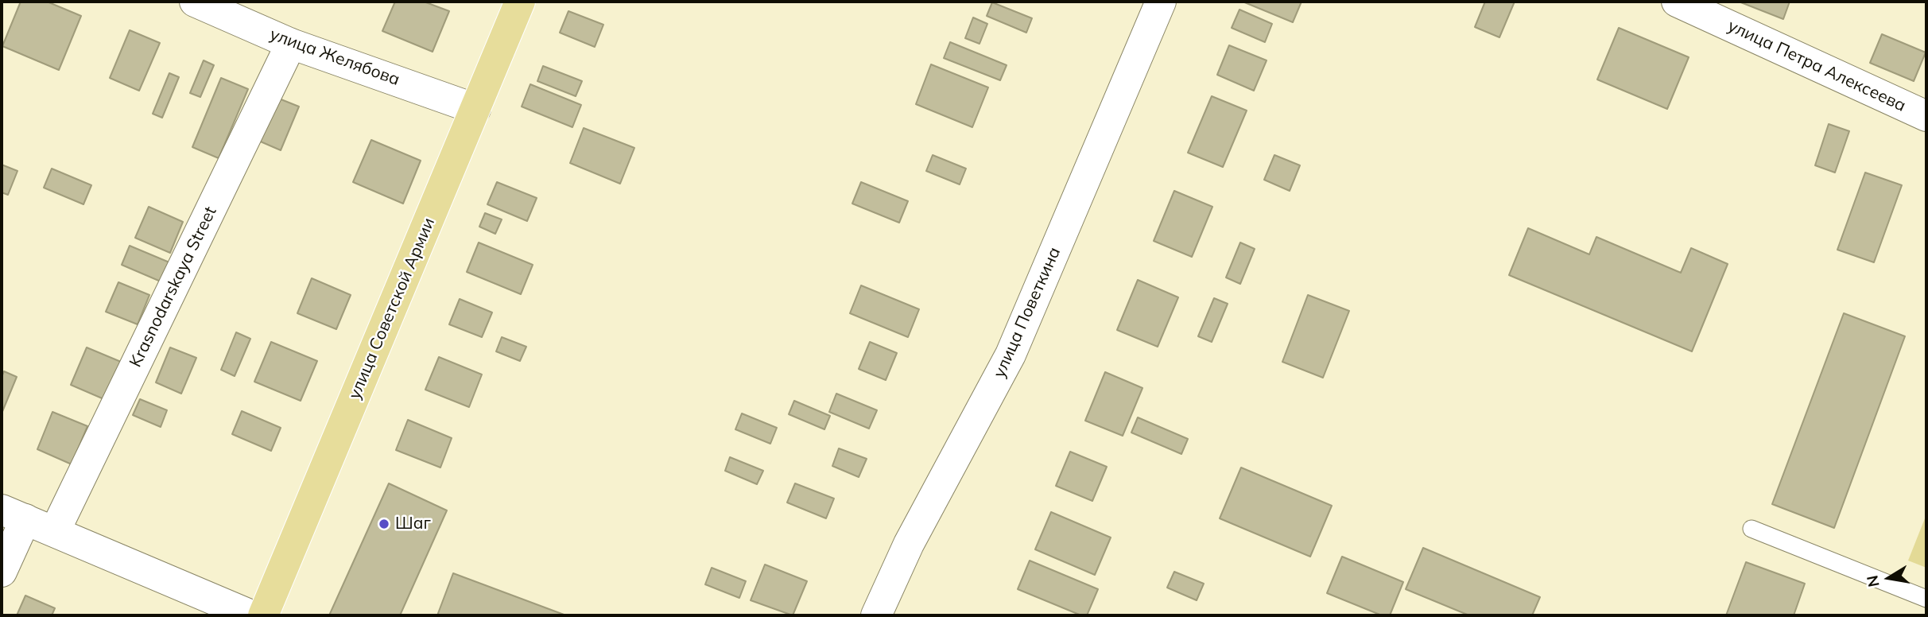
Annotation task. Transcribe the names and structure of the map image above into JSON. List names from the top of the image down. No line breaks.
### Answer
{"streets":{"main road":["улица Советской Армии"],"street":["улица Желябова","улица Петра Алексеева","Krasnodarskaya Street","улица Поветкина"]},"crossings":[["улица Желябова","Krasnodarskaya Street"],["улица Желябова","улица Советской Армии"]],"places":["Шаг"],"north":"left"}
